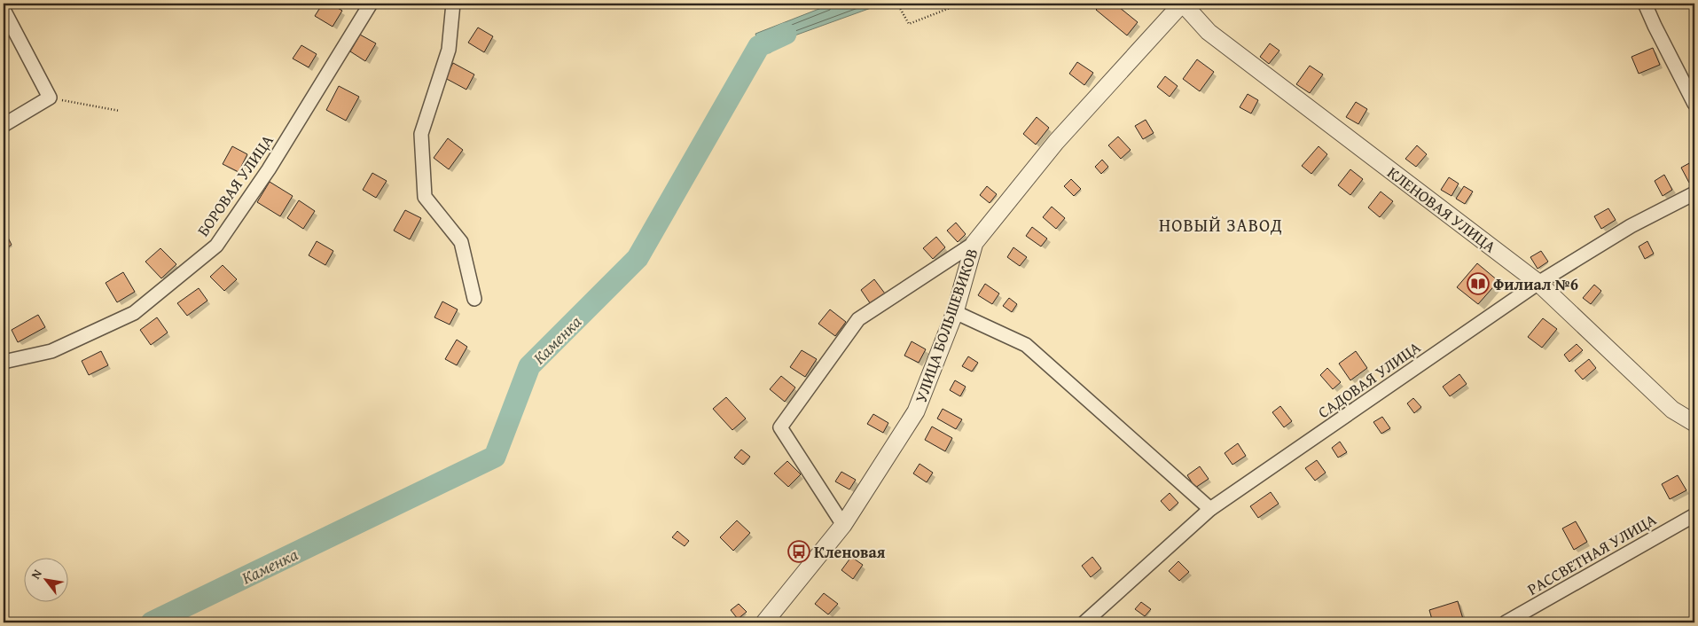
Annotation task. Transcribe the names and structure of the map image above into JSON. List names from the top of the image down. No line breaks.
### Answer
{"streets":{"street":["БОРОВАЯ УЛИЦА","КЛЕНОВАЯ УЛИЦА","УЛИЦА БОЛЬШЕВИКОВ","САДОВАЯ УЛИЦА","РАССВЕТНАЯ УЛИЦА"]},"crossings":[["КЛЕНОВАЯ УЛИЦА","УЛИЦА БОЛЬШЕВИКОВ"],["КЛЕНОВАЯ УЛИЦА","САДОВАЯ УЛИЦА"]],"districts":["НОВЫЙ ЗАВОД"],"water":["Каменка"],"places":{"library":["Филиал №6"],"bus stop":["Кленовая"]},"north":"top left"}
